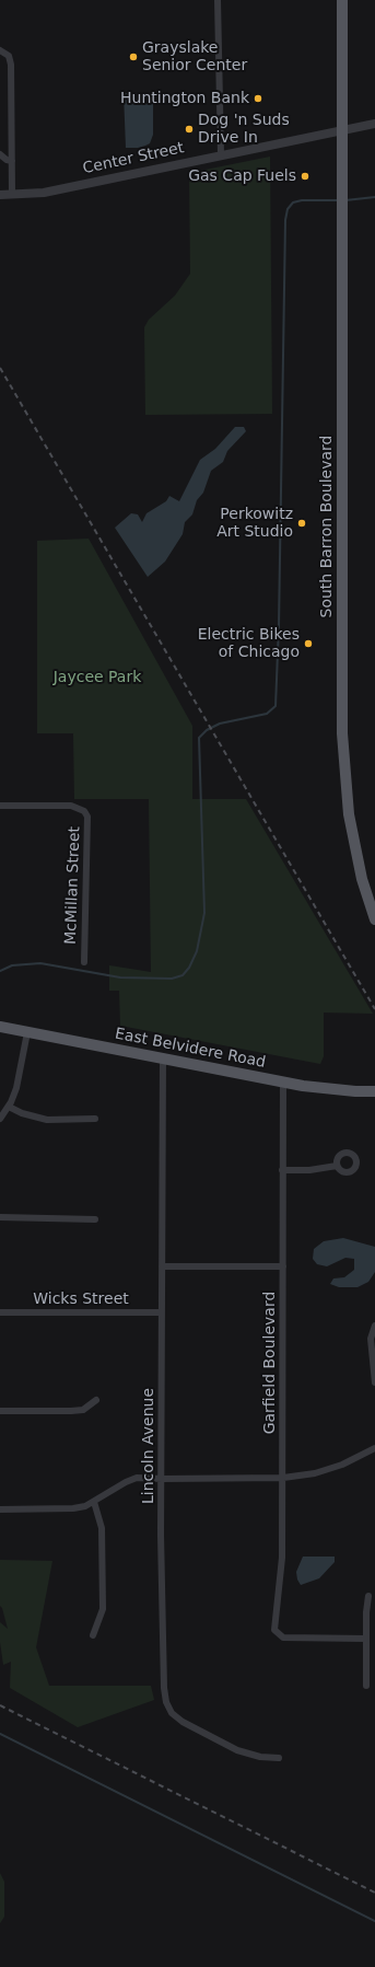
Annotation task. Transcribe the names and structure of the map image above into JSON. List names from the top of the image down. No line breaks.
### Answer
{"streets":{"main road":["South Barron Boulevard","East Belvidere Road"],"street":["Center Street","McMillan Street","Wicks Street","Garfield Boulevard","Lincoln Avenue"]},"crossings":[["Center Street","South Barron Boulevard"],["East Belvidere Road","Garfield Boulevard"],["East Belvidere Road","Lincoln Avenue"],["Wicks Street","Lincoln Avenue"]],"parks":["Jaycee Park"],"places":["Grayslake Senior Center","Huntington Bank","Dog 'n Suds Drive In","Gas Cap Fuels","Perkowitz Art Studio","Electric Bikes of Chicago"]}
